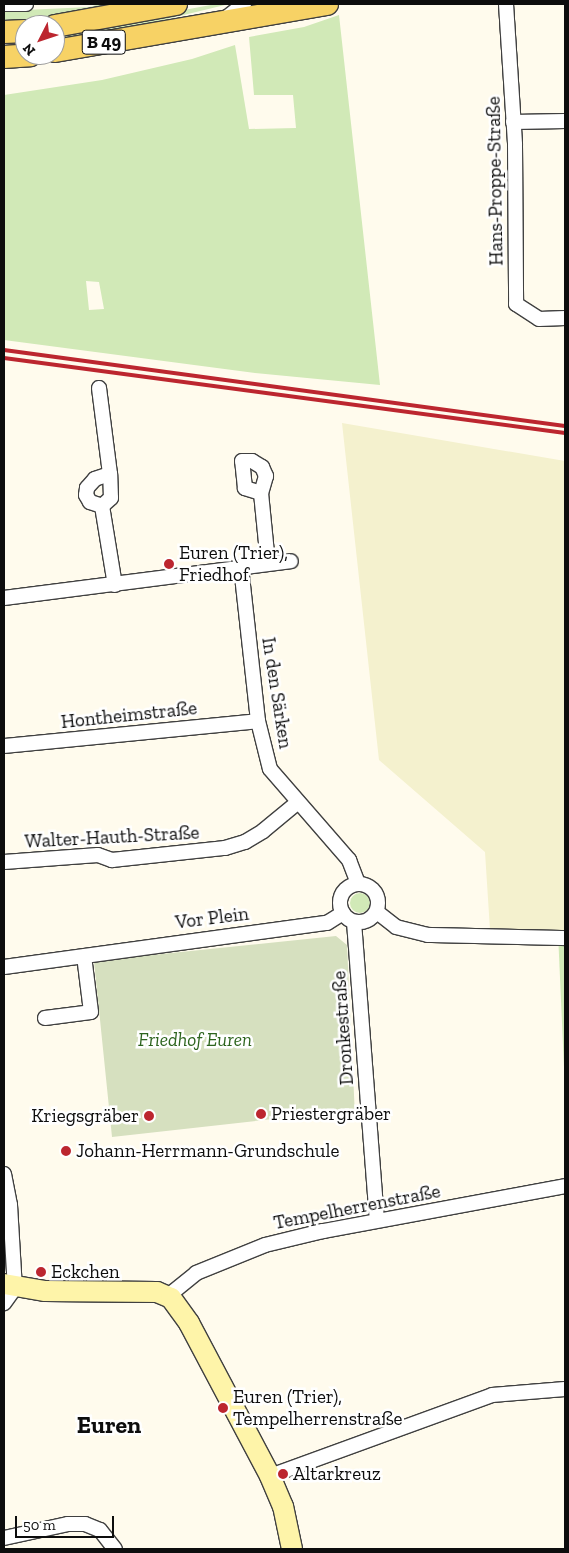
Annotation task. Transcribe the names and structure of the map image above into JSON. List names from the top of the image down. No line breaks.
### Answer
{"streets":{"main road":["B 49"],"street":["Hans-Proppe-Straße","In den Särken","Hontheimstraße","Walter-Hauth-Straße","Vor Plein","Dronkestraße","Tempelherrenstraße"]},"crossings":[["In den Särken","Hontheimstraße"],["In den Särken","Walter-Hauth-Straße"],["In den Särken","Vor Plein"],["In den Särken","Dronkestraße"],["Vor Plein","Dronkestraße"],["Dronkestraße","Tempelherrenstraße"]],"districts":["Euren"],"parks":["Friedhof Euren"],"places":["Euren (Trier), Friedhof","Priestergräber","Kriegsgräber","Johann-Herrmann-Grundschule","Eckchen","Euren (Trier), Tempelherrenstraße","Altarkreuz"],"scale_bar":"50 m","north":"bottom left"}
